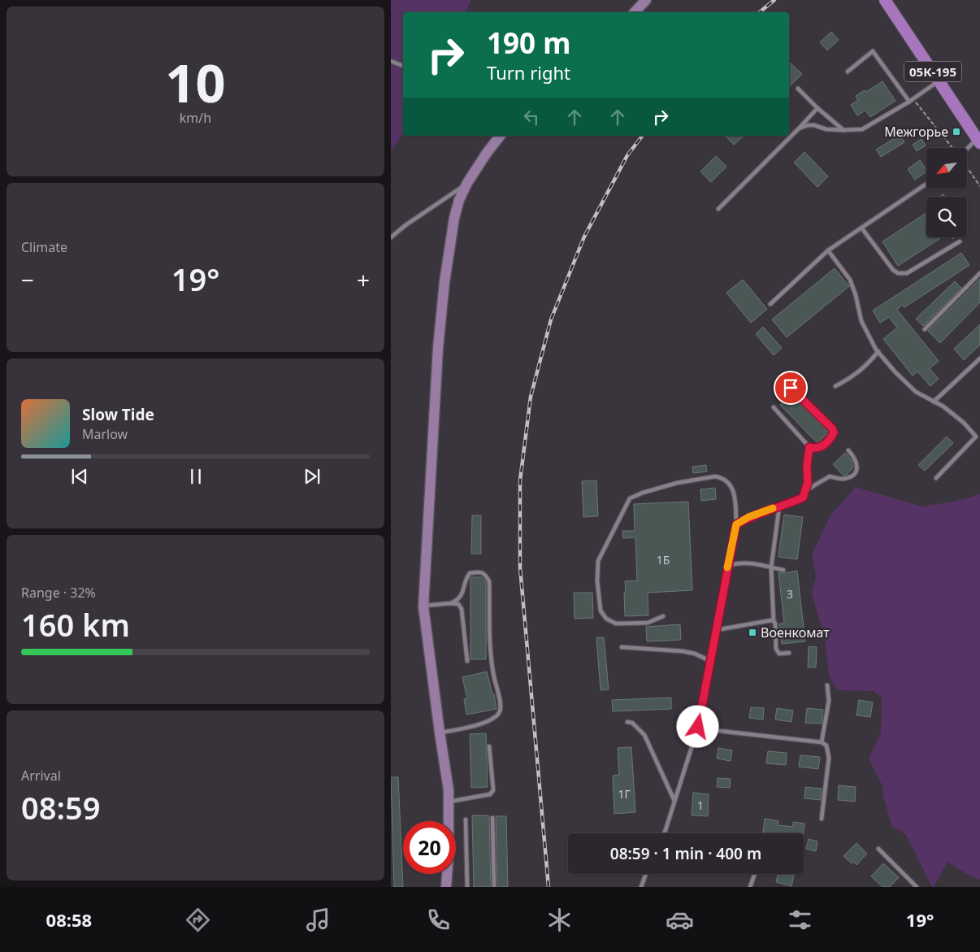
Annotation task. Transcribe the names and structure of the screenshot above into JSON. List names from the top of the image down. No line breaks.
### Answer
{"streets":{"main road":["05К-195"]},"places":{"transit":["Межгорье","Военкомат"]},"house_numbers":["1Б","3","1Г","1"],"north":"bottom left","page":{"tile":[["10","km/h"],"Climate",["Range · 32%","160 km"],["Arrival","08:59"]],"turn":["190 m","Turn right"],"heat":["−","19°","+"],"song":["Slow Tide","Marlow"],"limit":"20","trip":"08:59 · 1 min · 400 m","tabs":["08:58","19°"]}}
